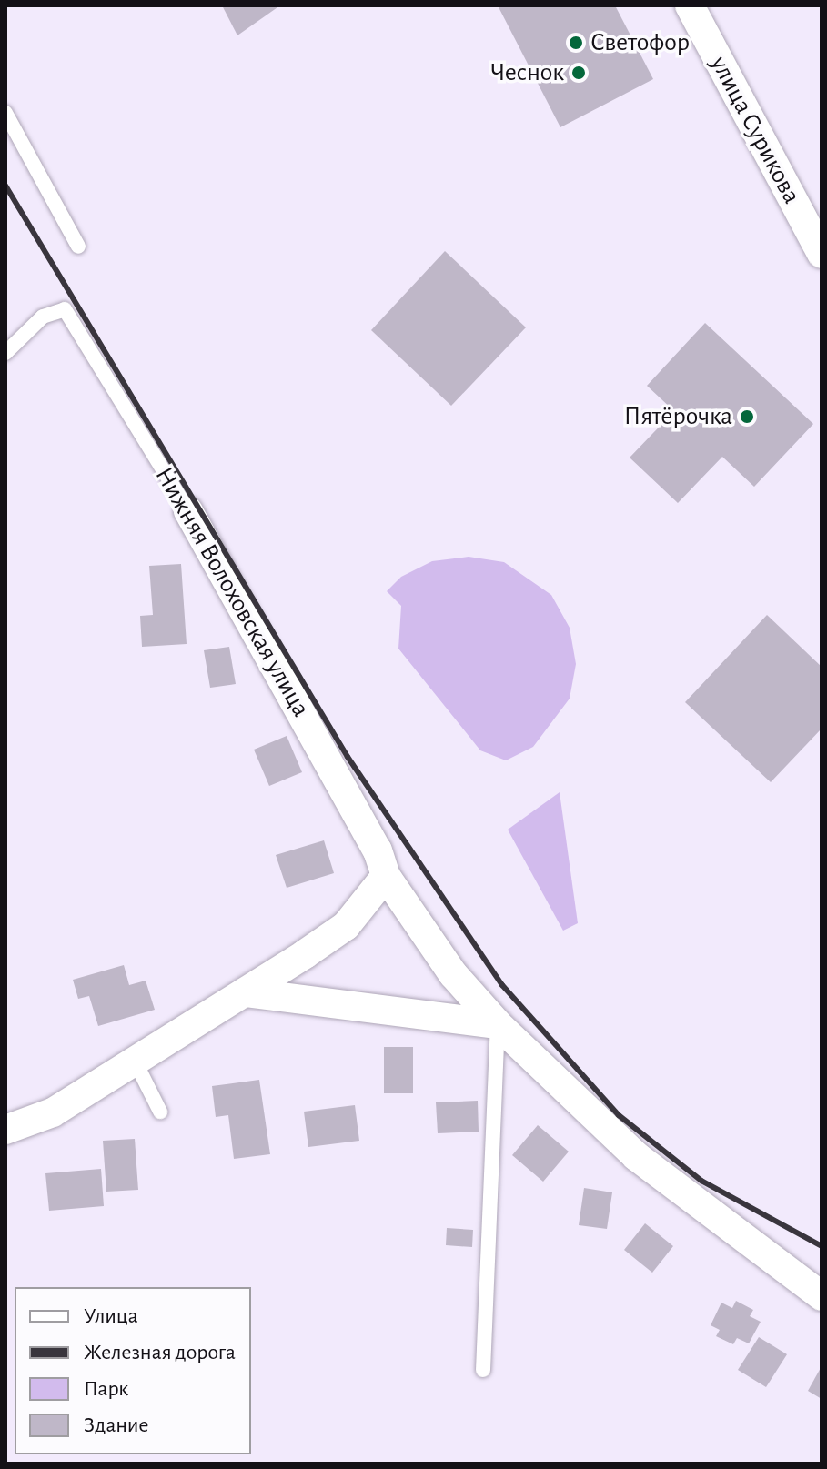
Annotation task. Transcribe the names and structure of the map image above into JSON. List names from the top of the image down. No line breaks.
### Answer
{"streets":{"street":["улица Сурикова","Нижняя Волоховская улица"]},"places":["Светофор","Чеснок","Пятёрочка"],"legend":["Улица","Железная дорога","Парк","Здание"]}
